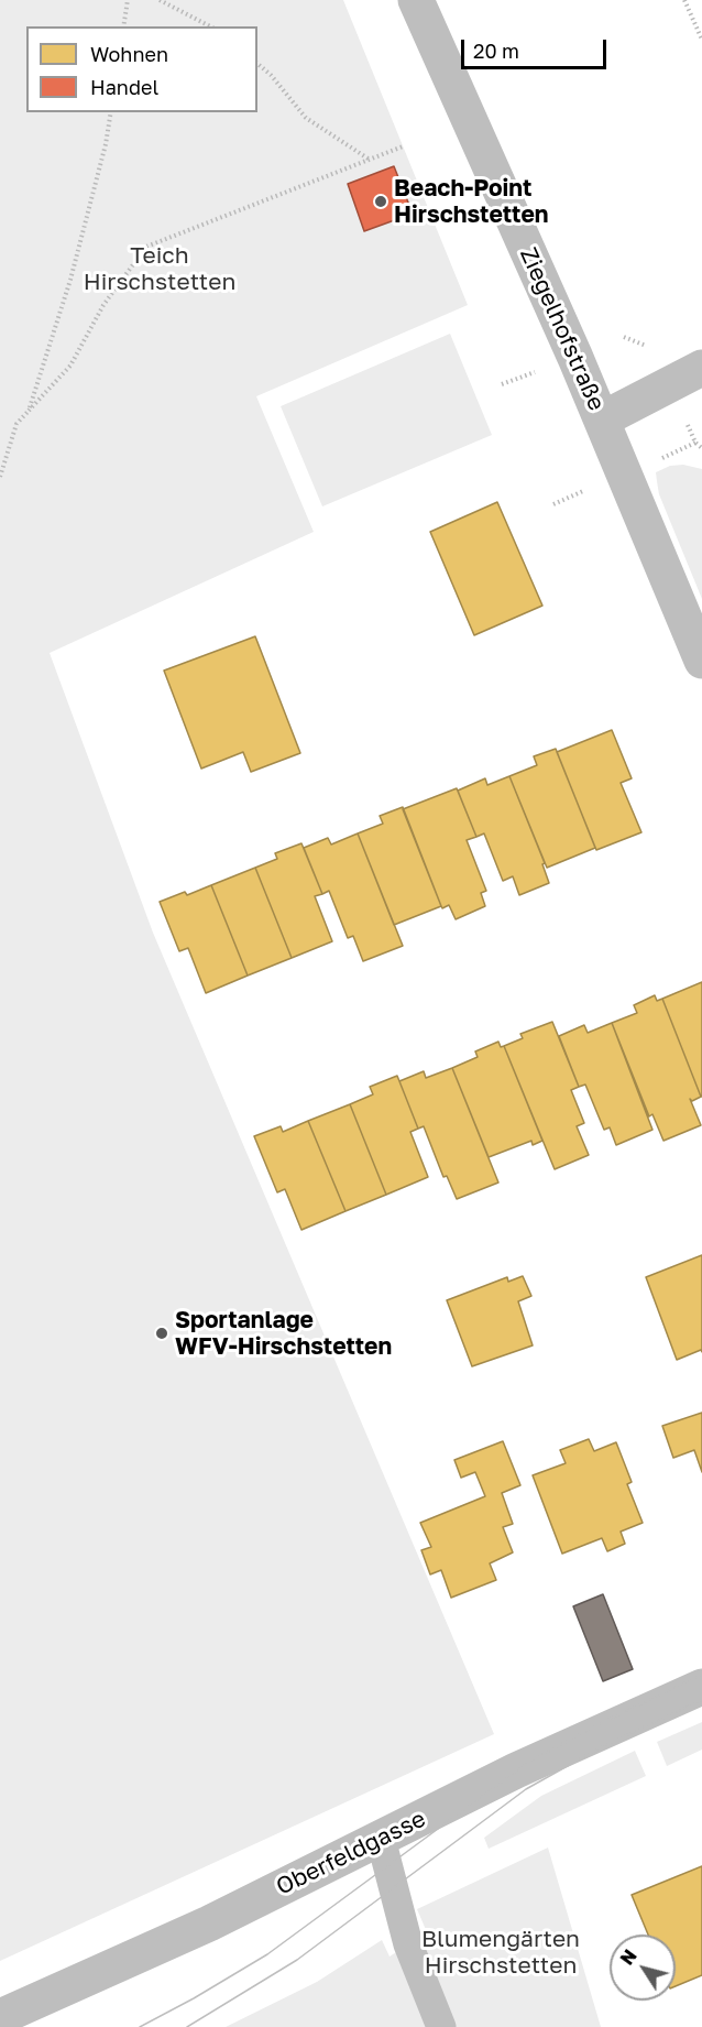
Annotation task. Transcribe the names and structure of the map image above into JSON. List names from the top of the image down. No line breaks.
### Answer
{"streets":{"street":["Ziegelhofstraße","Oberfeldgasse"]},"parks":["Teich Hirschstetten","Blumengärten Hirschstetten"],"places":["Beach-Point Hirschstetten","Sportanlage WFV-Hirschstetten"],"legend":["Wohnen","Handel"],"scale_bar":"20 m","north":"top left"}
